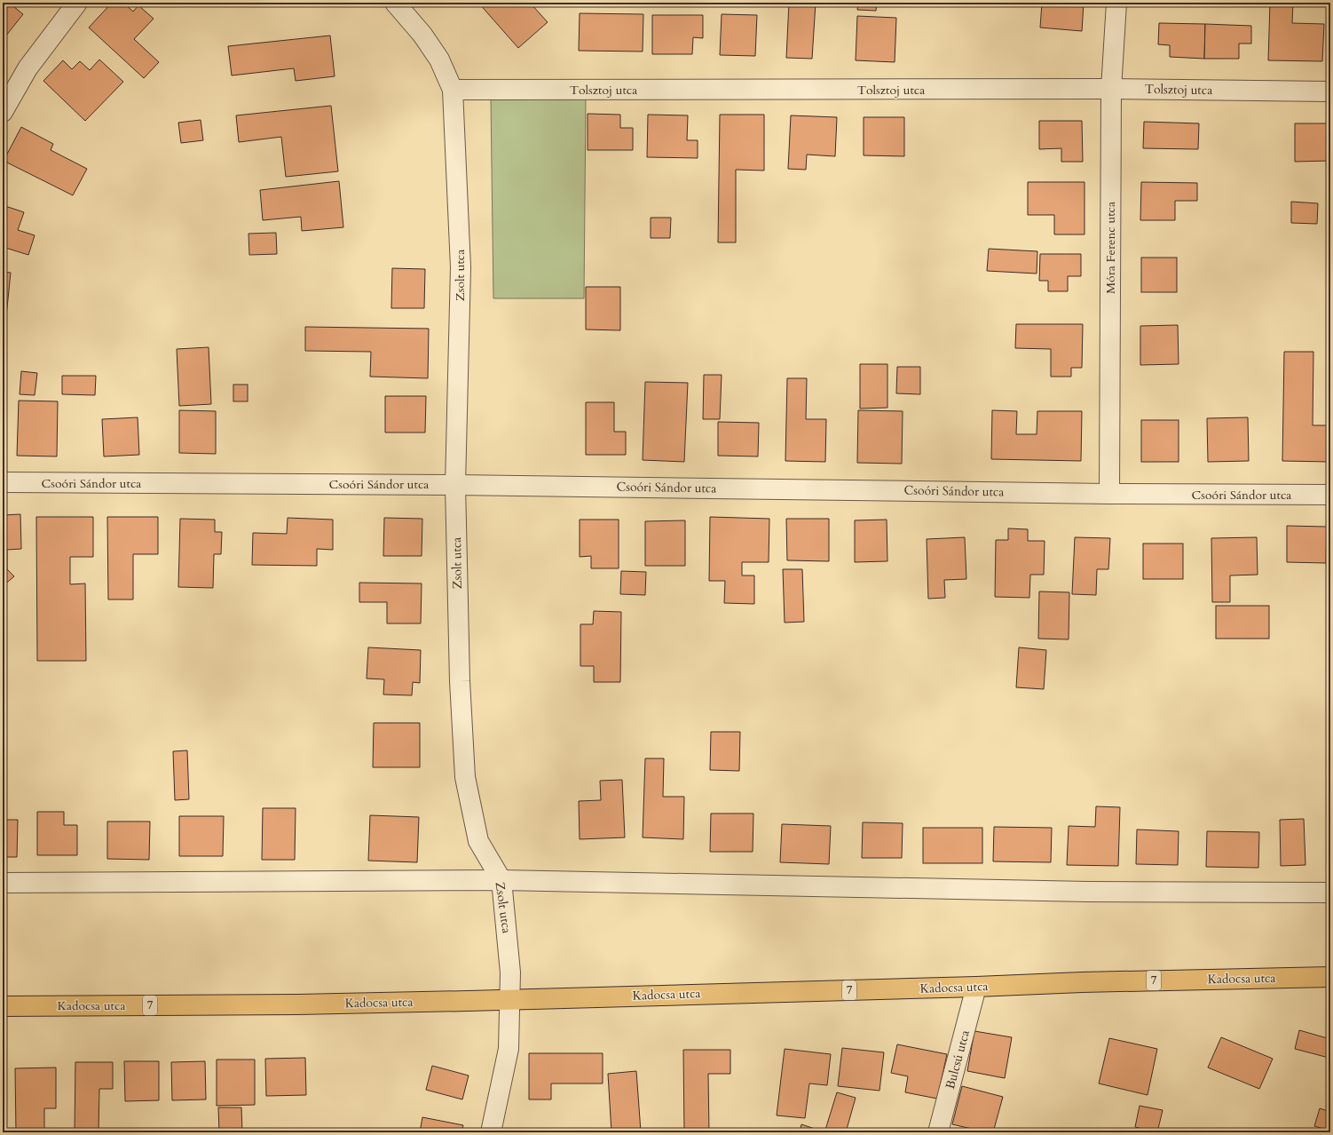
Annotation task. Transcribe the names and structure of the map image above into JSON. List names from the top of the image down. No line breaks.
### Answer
{"streets":{"main road":["Kadocsa utca","7"],"street":["Tolsztoj utca","Móra Ferenc utca","Zsolt utca","Csoóri Sándor utca","Bulcsú utca"]},"crossings":[["Tolsztoj utca","Móra Ferenc utca"],["Tolsztoj utca","Zsolt utca"],["Móra Ferenc utca","Csoóri Sándor utca"],["Zsolt utca","Csoóri Sándor utca"],["Zsolt utca","Kadocsa utca"],["Kadocsa utca","Bulcsú utca"]]}
